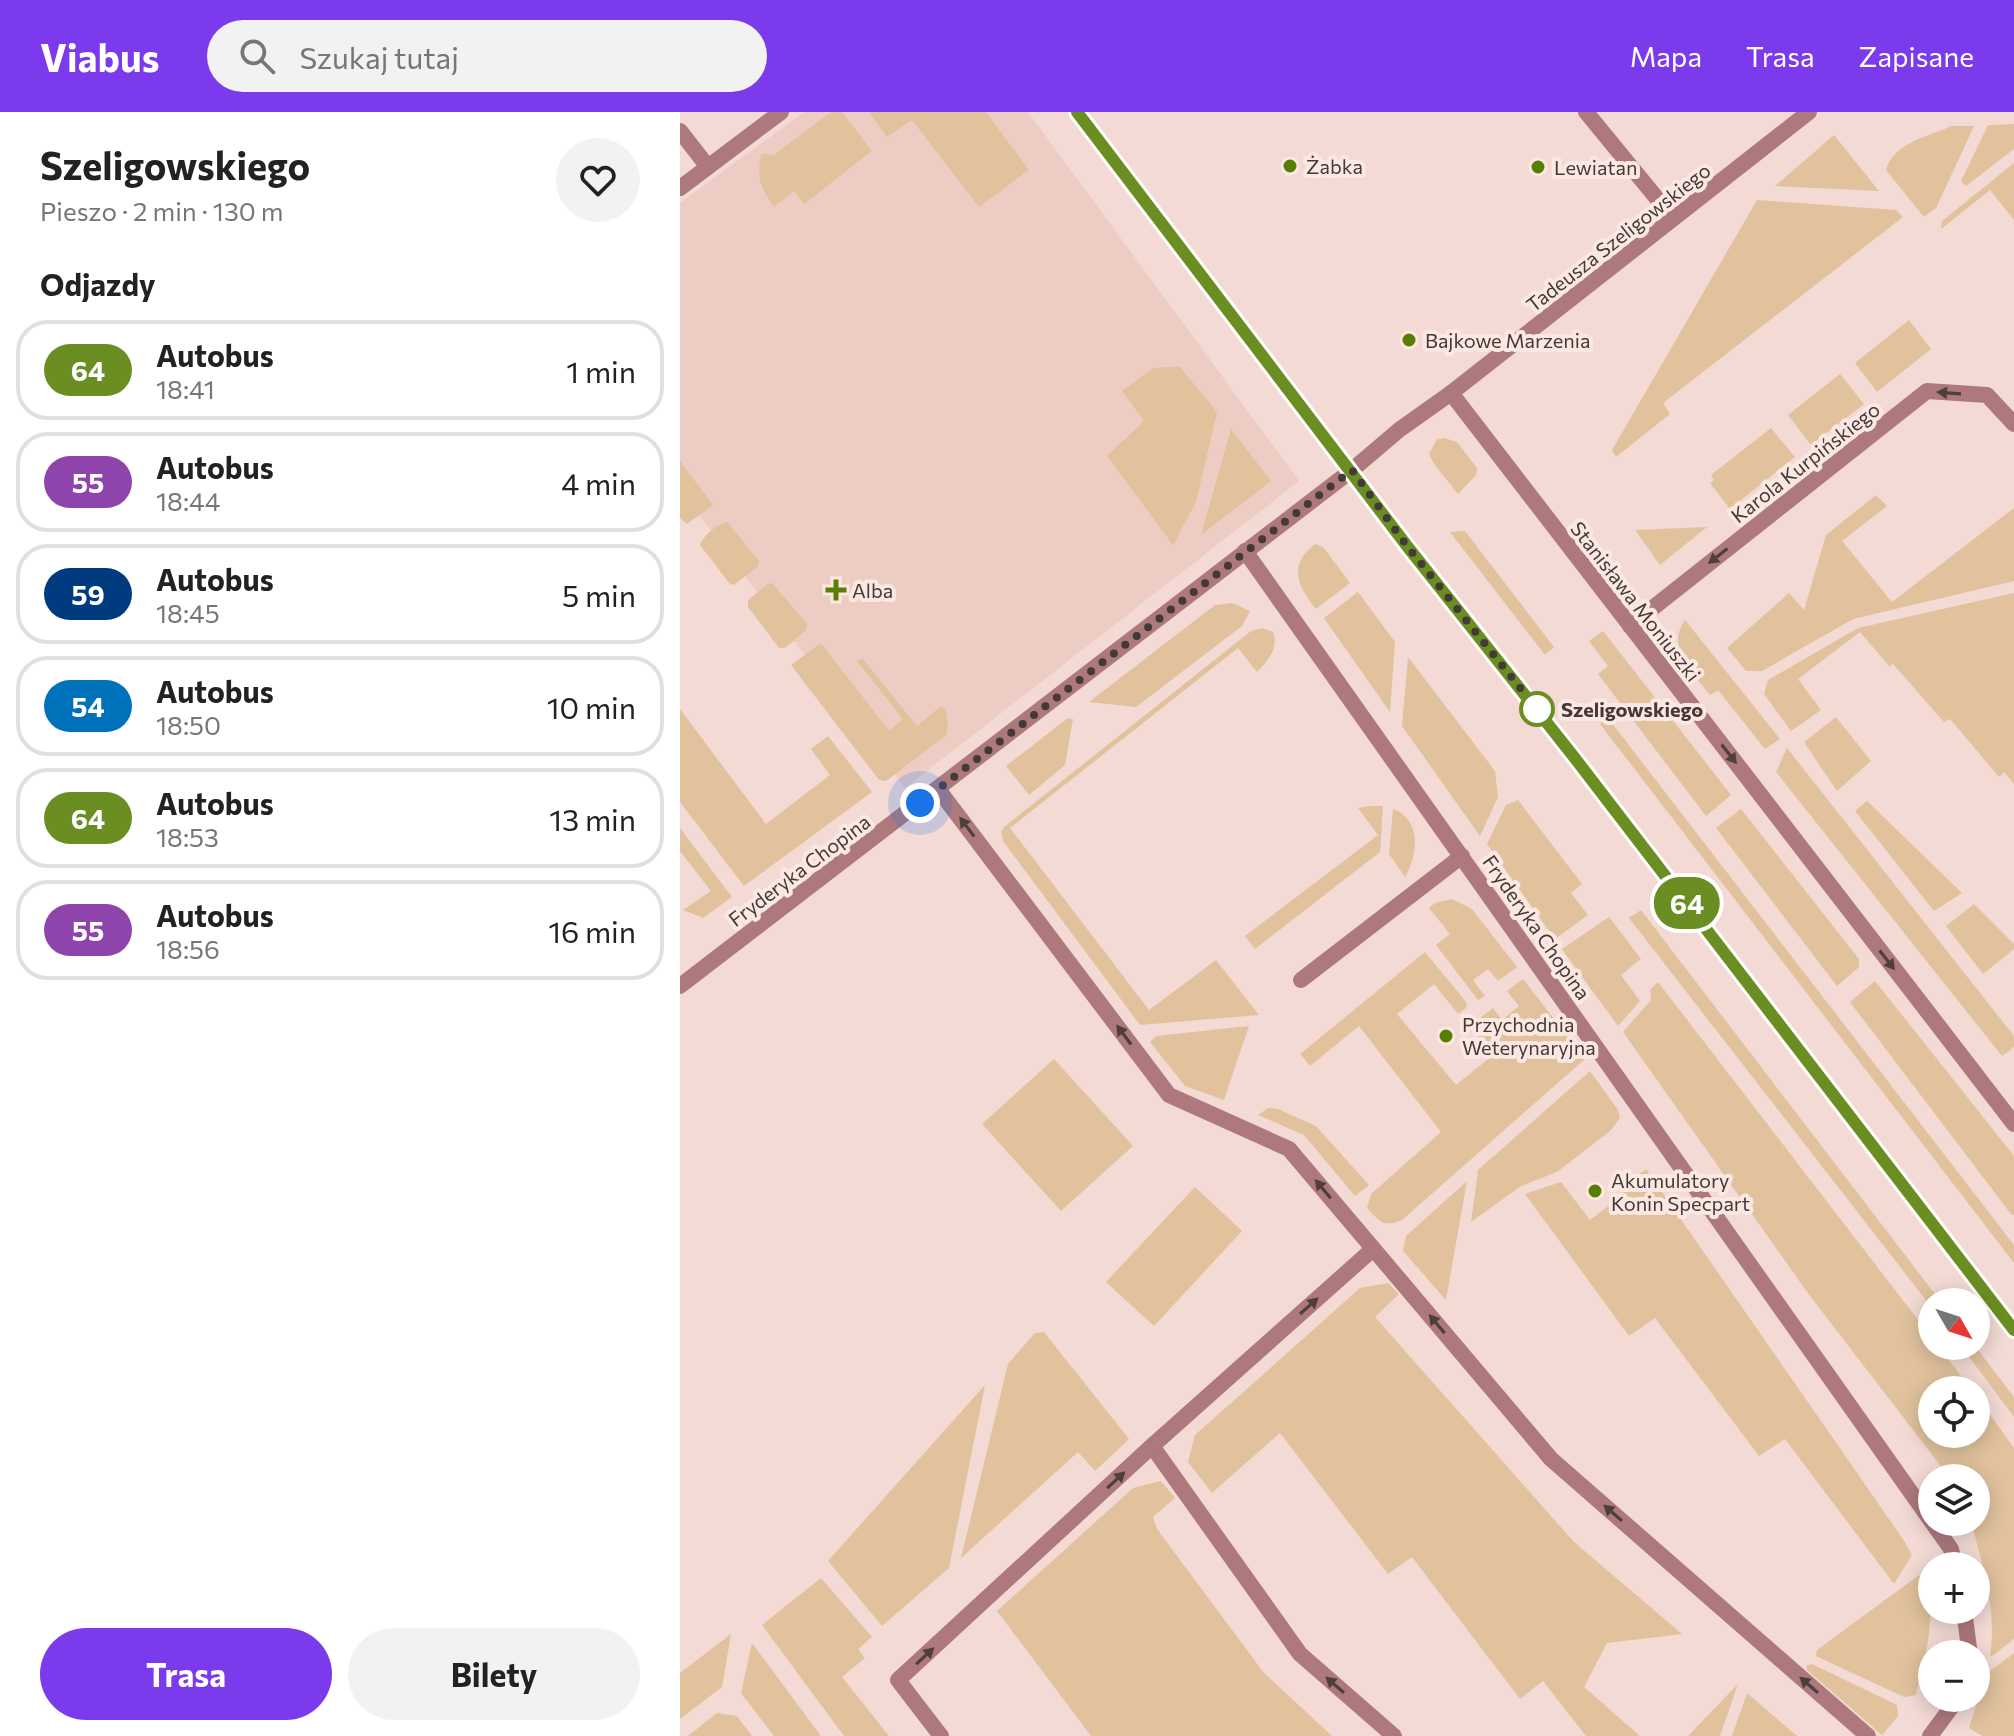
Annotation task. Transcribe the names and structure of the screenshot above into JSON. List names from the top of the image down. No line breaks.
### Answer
{"streets":{"street":["Tadeusza Szeligowskiego","Karola Kurpińskiego","Stanisława Moniuszki","Fryderyka Chopina"]},"crossings":[["Tadeusza Szeligowskiego","Stanisława Moniuszki"],["Karola Kurpińskiego","Stanisława Moniuszki"]],"one_way":["Karola Kurpińskiego"],"places":{"other":["Żabka","Lewiatan","Bajkowe Marzenia","Szeligowskiego","Przychodnia Weterynaryjna","Akumulatory Konin Specpart"],"health":["Alba"]},"lines":["bus line 64"],"north":"bottom right","page":{"header":"Viabus","search":"Szukaj tutaj","nav":["Mapa","Trasa","Zapisane"],"heading":[["Szeligowskiego","Pieszo · 2 min · 130 m"],"Odjazdy"],"on_map":"64","list":[{"mark":"64","name":"Autobus","note":"18:41","value":"1 min"},{"mark":"55","name":"Autobus","note":"18:44","value":"4 min"},{"mark":"59","name":"Autobus","note":"18:45","value":"5 min"},{"mark":"54","name":"Autobus","note":"18:50","value":"10 min"},{"mark":"64","name":"Autobus","note":"18:53","value":"13 min"},{"mark":"55","name":"Autobus","note":"18:56","value":"16 min"}],"map_buttons":["+","−"],"buttons":["Trasa","Bilety"]}}
